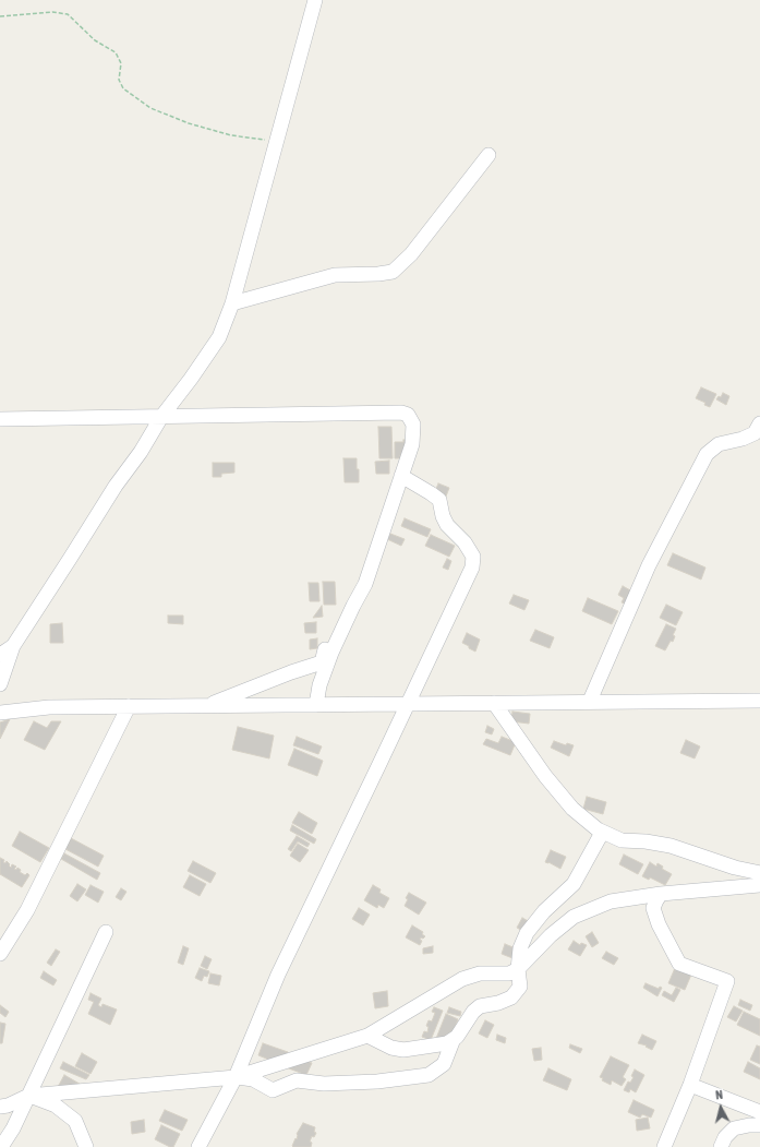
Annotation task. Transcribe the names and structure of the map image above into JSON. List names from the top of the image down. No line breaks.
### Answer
{"north":"top"}
